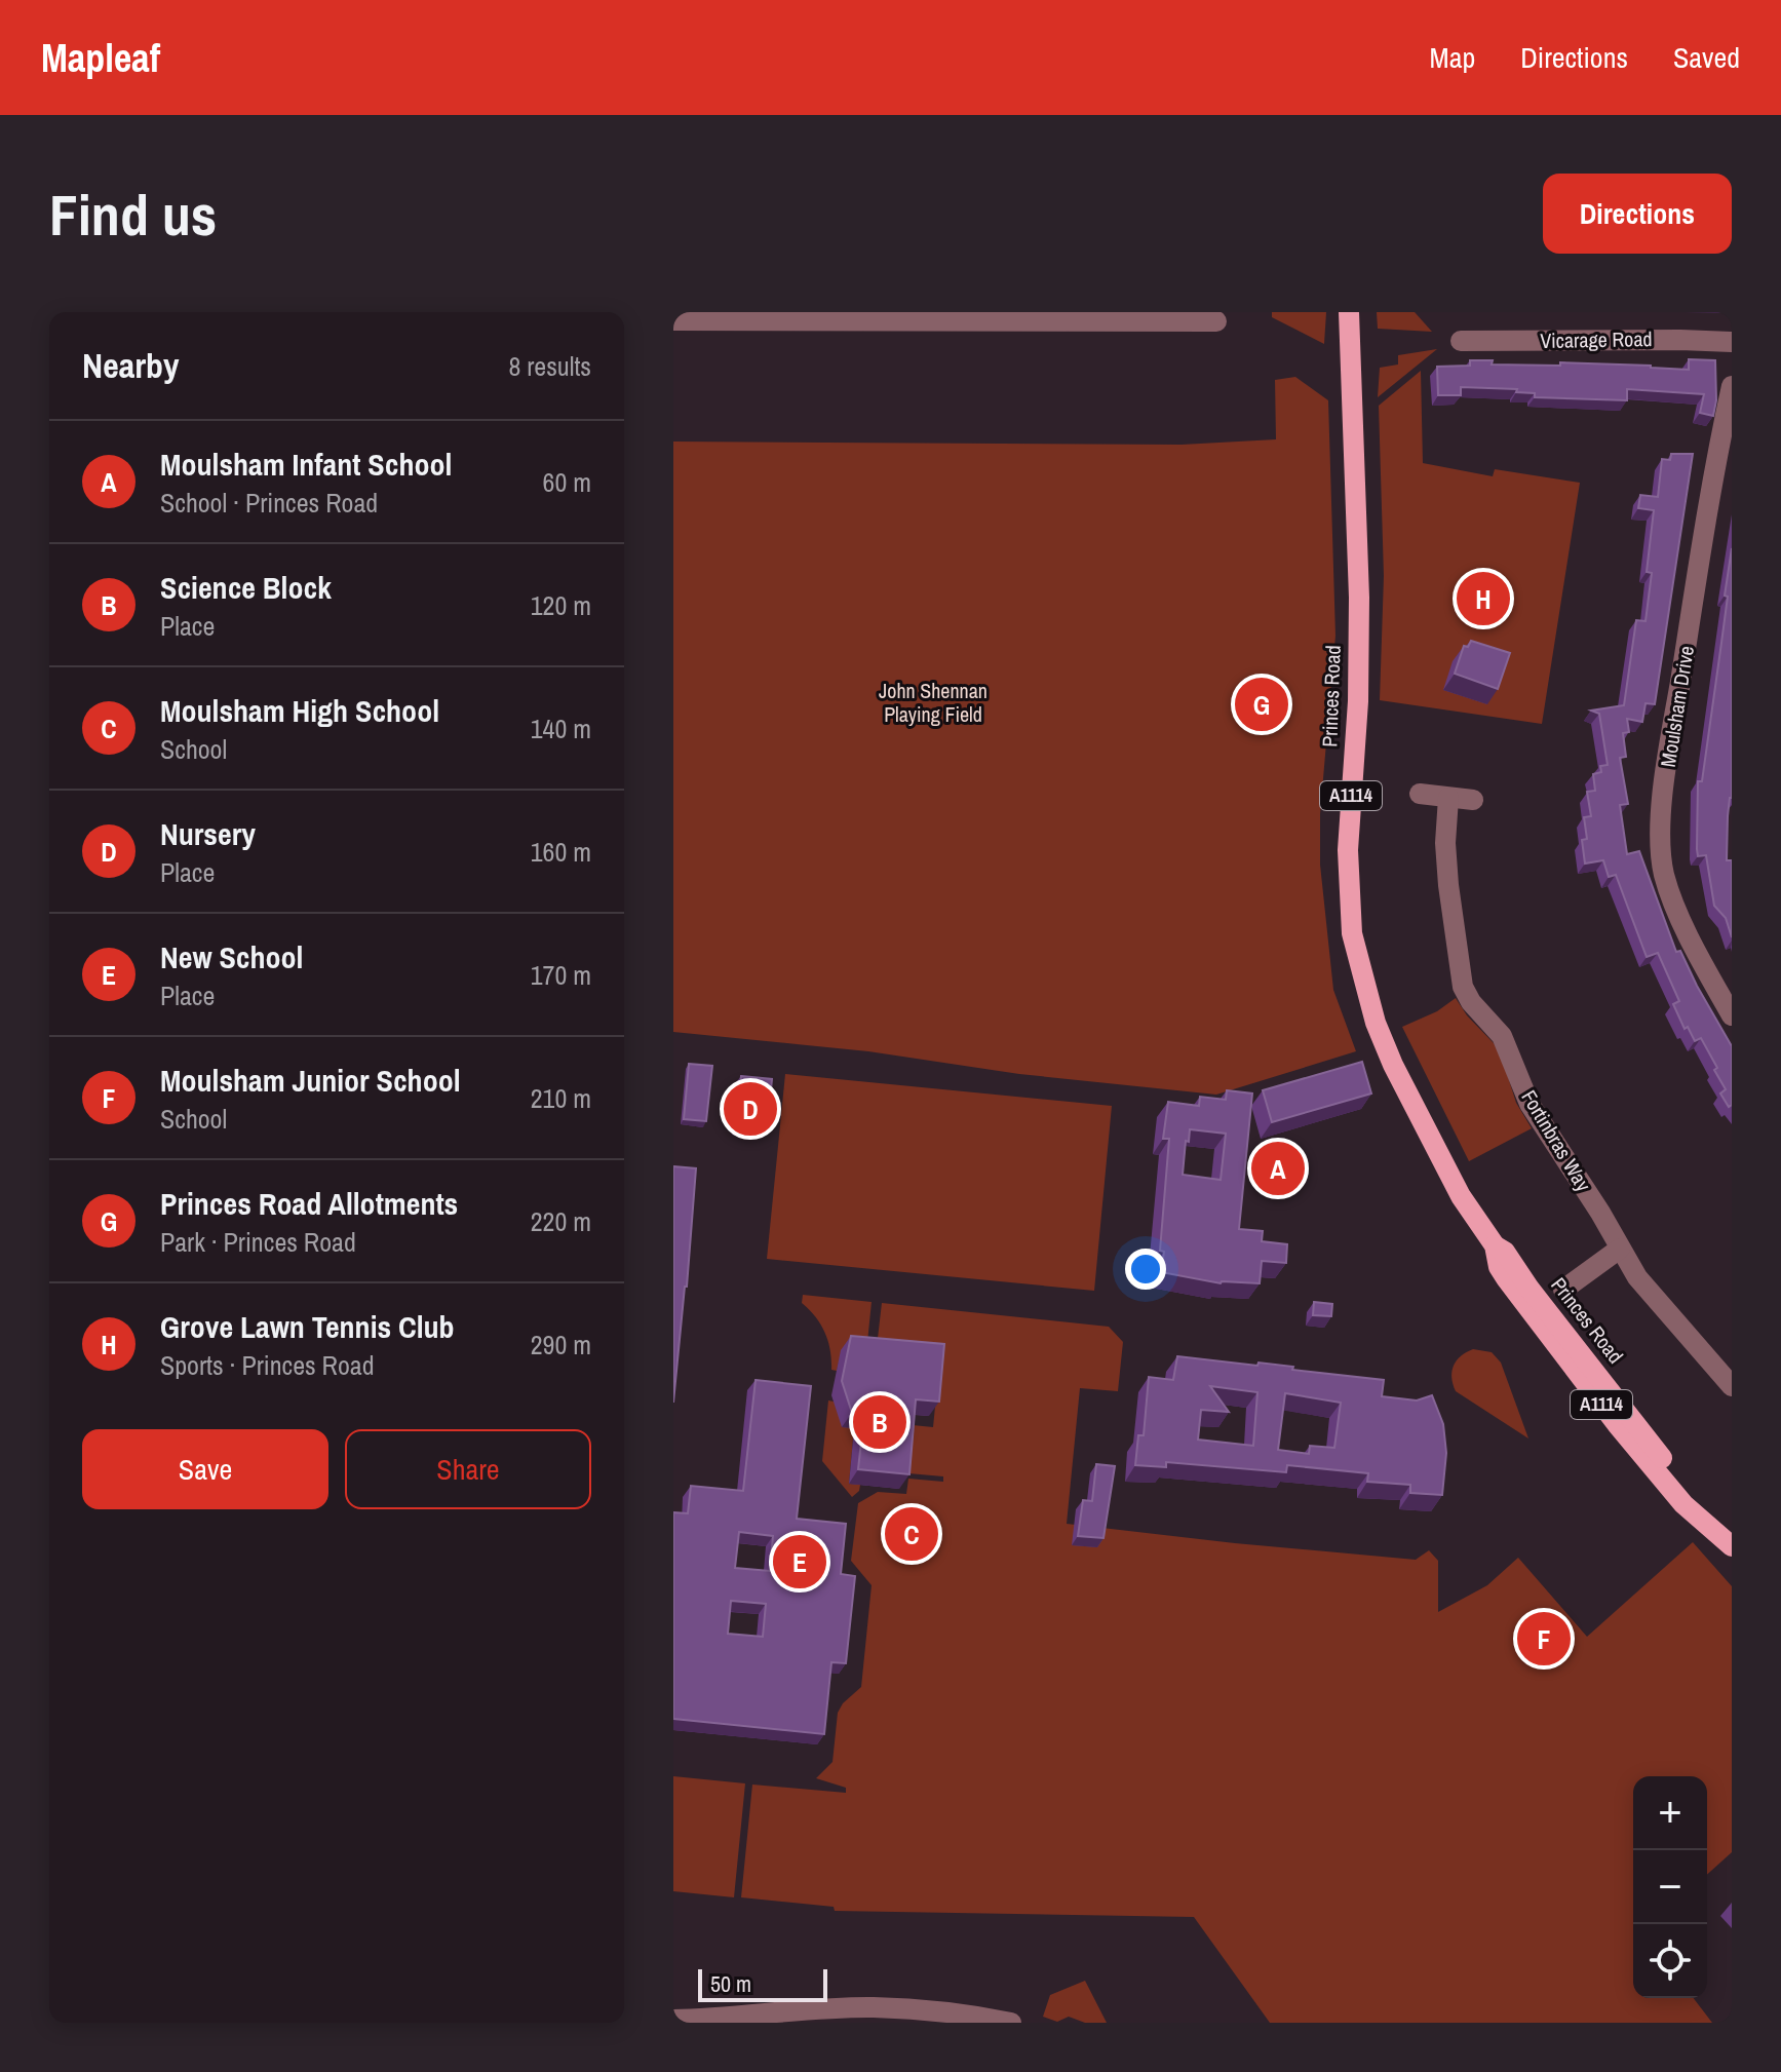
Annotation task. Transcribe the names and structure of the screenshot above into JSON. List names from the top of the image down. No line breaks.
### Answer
{"streets":{"main road":["Princes Road","A1114"],"street":["Vicarage Road","Moulsham Drive","Fortinbras Way"]},"parks":["John Shennan Playing Field"],"scale_bar":"50 m","page":{"header":"Mapleaf","nav":["Map","Directions","Saved"],"buttons":["Directions",["Save","Share"]],"title":"Find us","heading":["Nearby","8 results"],"list":[{"mark":"A","name":"Moulsham Infant School","note":"School · Princes Road","value":"60 m"},{"mark":"B","name":"Science Block","note":"Place","value":"120 m"},{"mark":"C","name":"Moulsham High School","note":"School","value":"140 m"},{"mark":"D","name":"Nursery","note":"Place","value":"160 m"},{"mark":"E","name":"New School","note":"Place","value":"170 m"},{"mark":"F","name":"Moulsham Junior School","note":"School","value":"210 m"},{"mark":"G","name":"Princes Road Allotments","note":"Park · Princes Road","value":"220 m"},{"mark":"H","name":"Grove Lawn Tennis Club","note":"Sports · Princes Road","value":"290 m"}],"pins":["H","G","D","A","B","C","E","F"],"map_buttons":["+","−"],"scale":"50 m"}}
